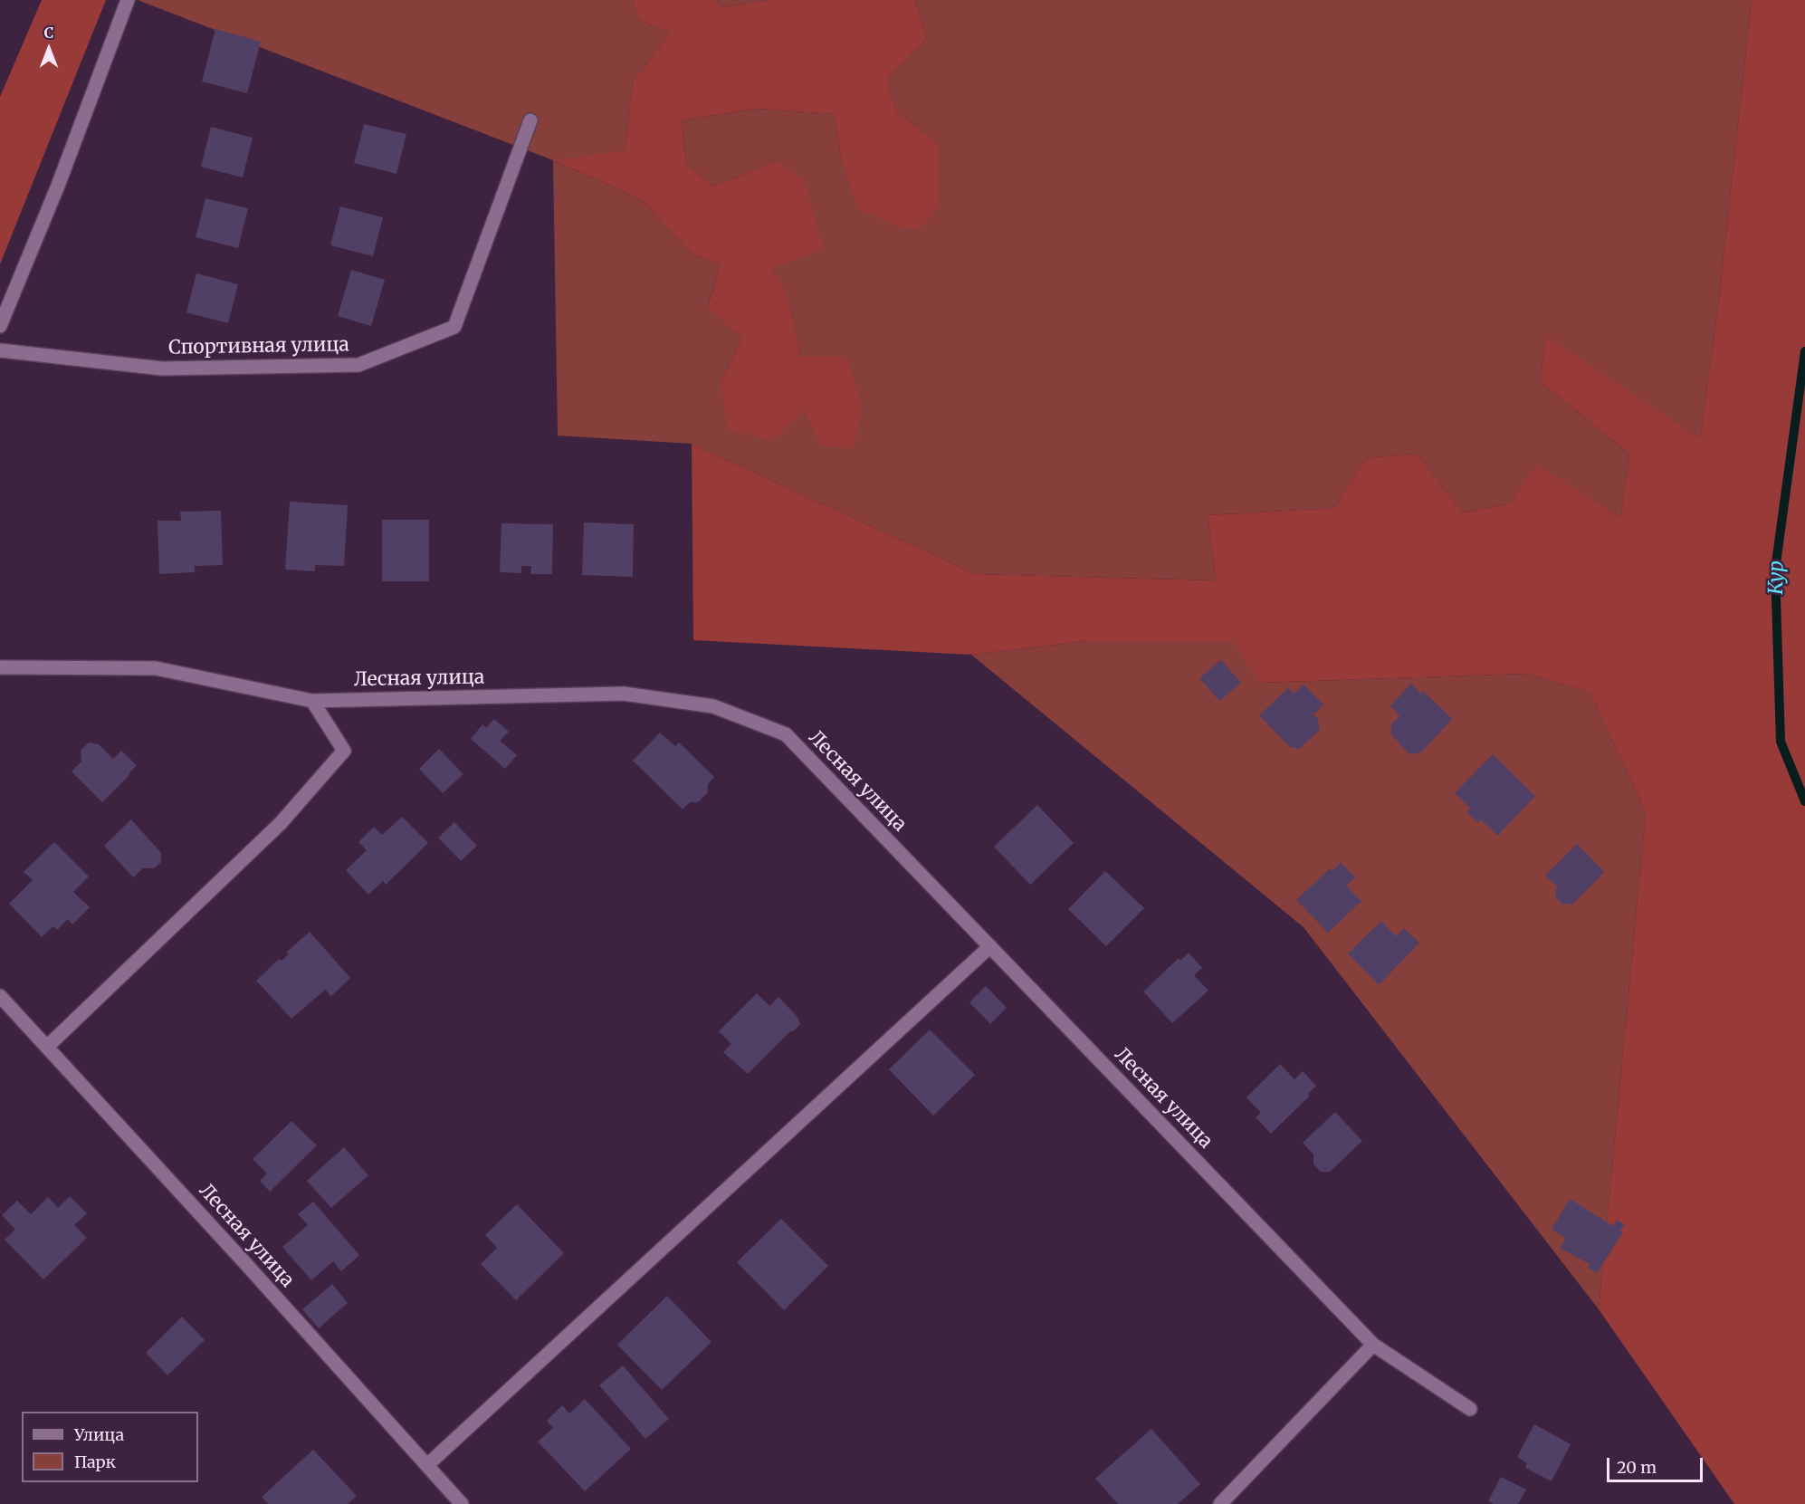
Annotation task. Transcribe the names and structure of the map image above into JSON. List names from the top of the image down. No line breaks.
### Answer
{"streets":{"street":["Спортивная улица","Лесная улица"]},"water":["Кур"],"legend":["Улица","Парк"],"scale_bar":"20 m","north":"top"}
